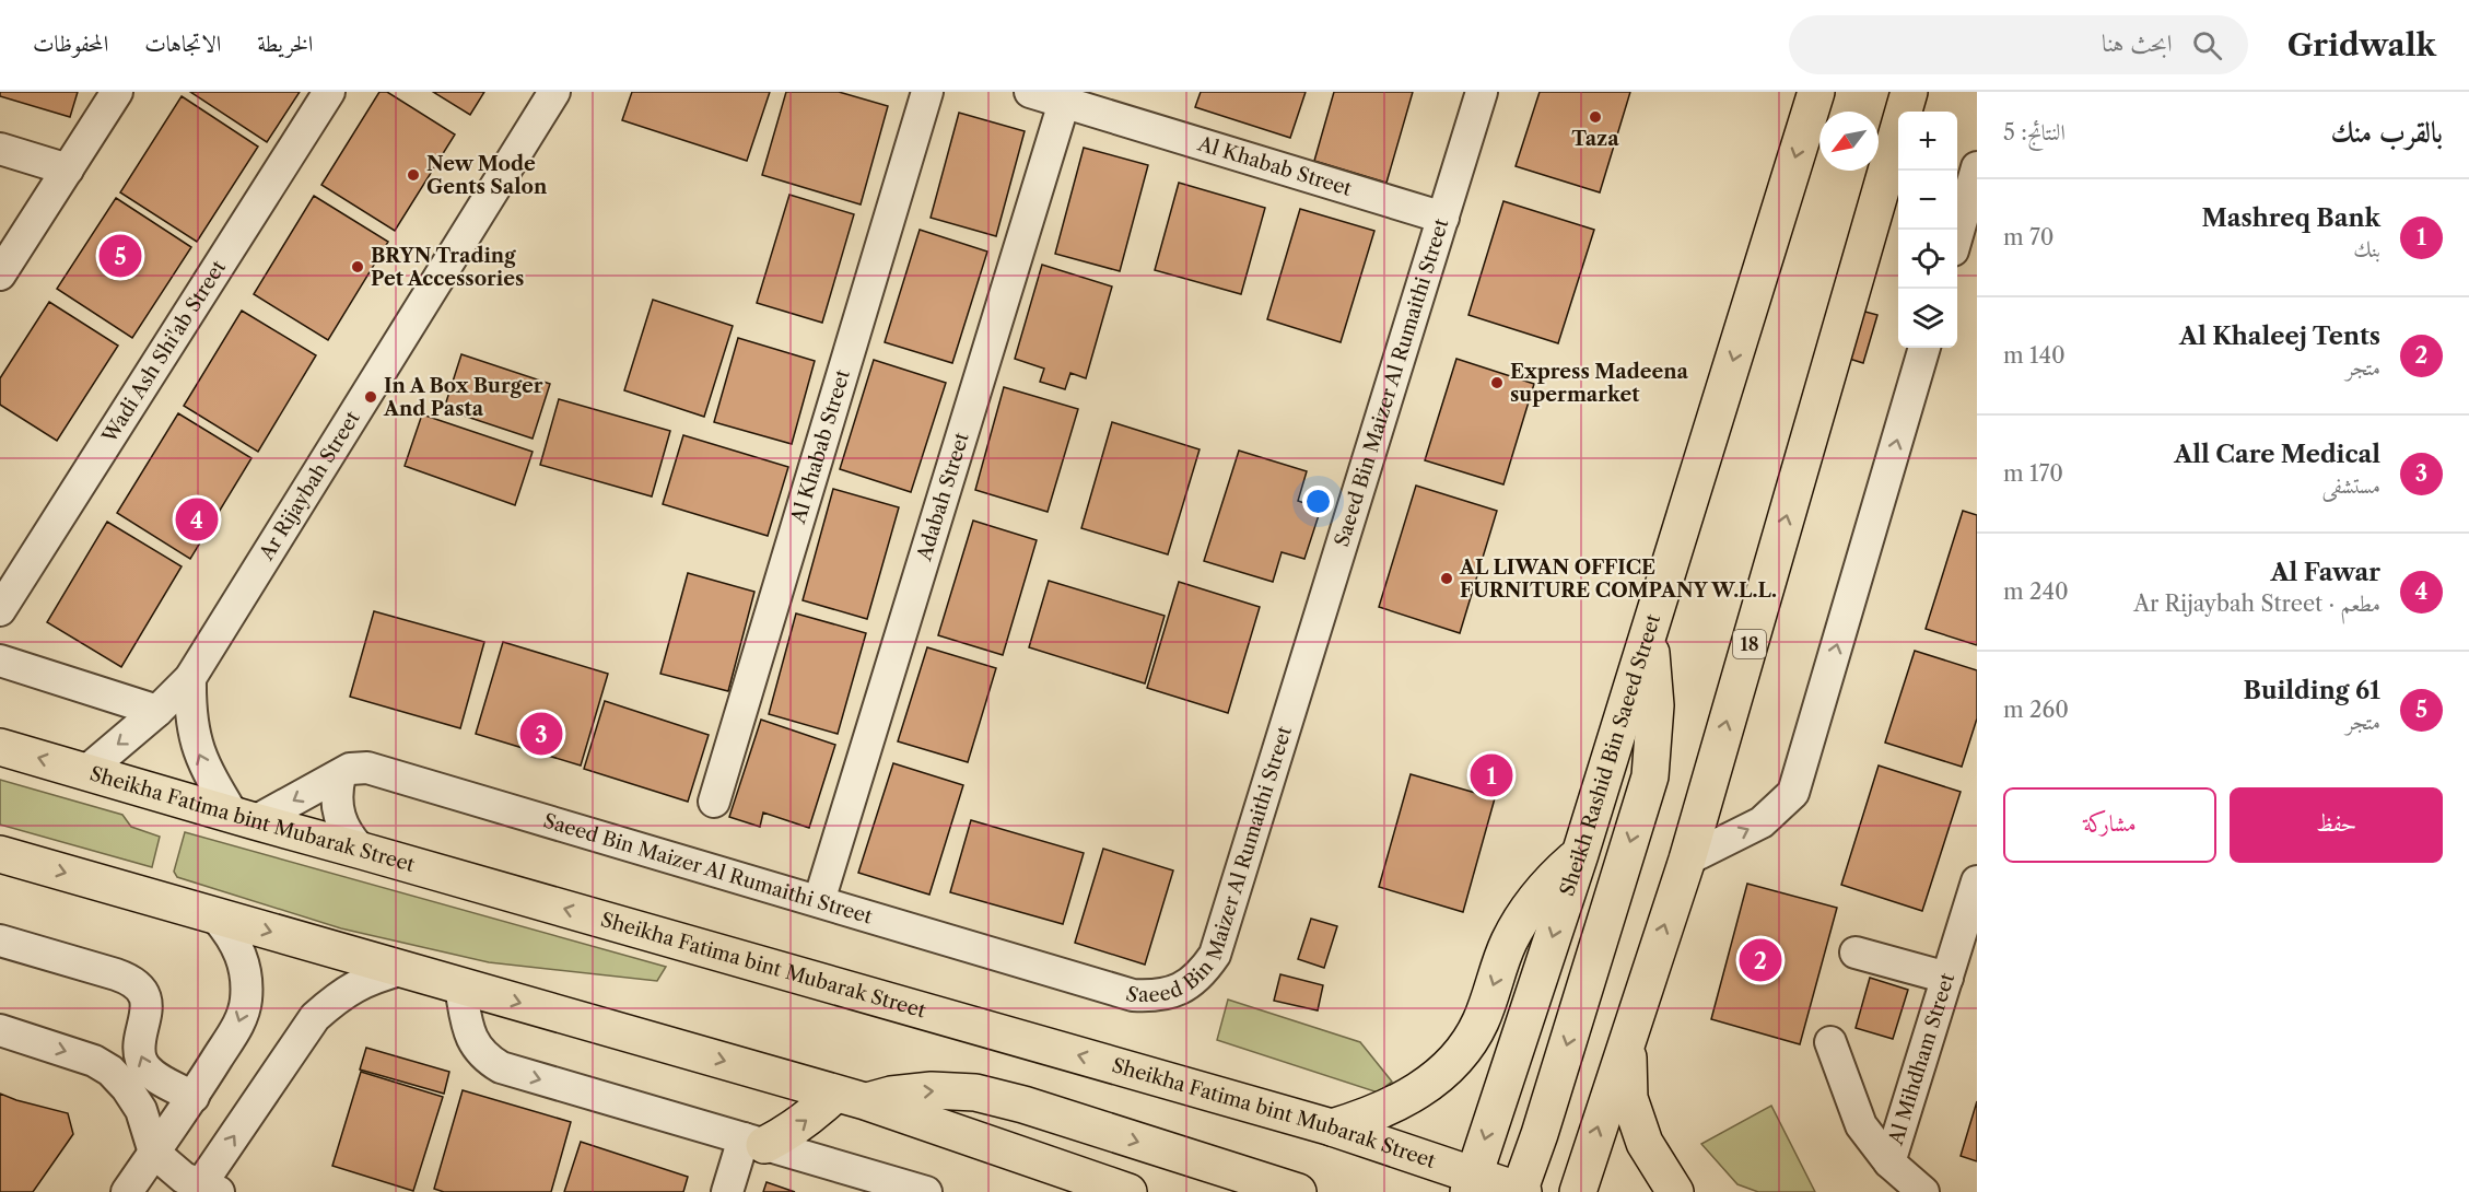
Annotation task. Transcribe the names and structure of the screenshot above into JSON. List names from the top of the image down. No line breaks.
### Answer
{"streets":{"main road":["18","Sheikh Rashid Bin Saeed Street","Sheikha Fatima bint Mubarak Street"],"street":["Al Khabab Street","Wadi Ash Shi'ab Street","Saeed Bin Maizer Al Rumaithi Street","Ar Rijaybah Street","Adabah Street","Al Mihdham Street"]},"crossings":[["Al Khabab Street","Saeed Bin Maizer Al Rumaithi Street"],["Al Khabab Street","Adabah Street"],["Saeed Bin Maizer Al Rumaithi Street","Adabah Street"],["Saeed Bin Maizer Al Rumaithi Street","Sheikha Fatima bint Mubarak Street"],["Ar Rijaybah Street","Sheikha Fatima bint Mubarak Street"],["Sheikh Rashid Bin Saeed Street","Sheikha Fatima bint Mubarak Street"]],"places":["Taza","New Mode Gents Salon","BRYN Trading Pet Accessories","Express Madeena supermarket","In A Box Burger And Pasta","AL LIWAN OFFICE FURNITURE COMPANY W.L.L."],"north":"bottom left","page":{"header":"Gridwalk","search":"ابحث هنا","nav":["الخريطة","الاتجاهات","المحفوظات"],"heading":["بالقرب منك","النتائج: 5"],"map_buttons":["+","−"],"list":[{"mark":"1","name":"Mashreq Bank","note":"بنك","value":"70 m"},{"mark":"2","name":"Al Khaleej Tents","note":"متجر","value":"140 m"},{"mark":"3","name":"All Care Medical","note":"مستشفى","value":"170 m"},{"mark":"4","name":"Al Fawar","note":"مطعم · Ar Rijaybah Street","value":"240 m"},{"mark":"5","name":"Building 61","note":"متجر","value":"260 m"}],"pins":["5","4","3","1","2"],"buttons":["حفظ","مشاركة"]}}
